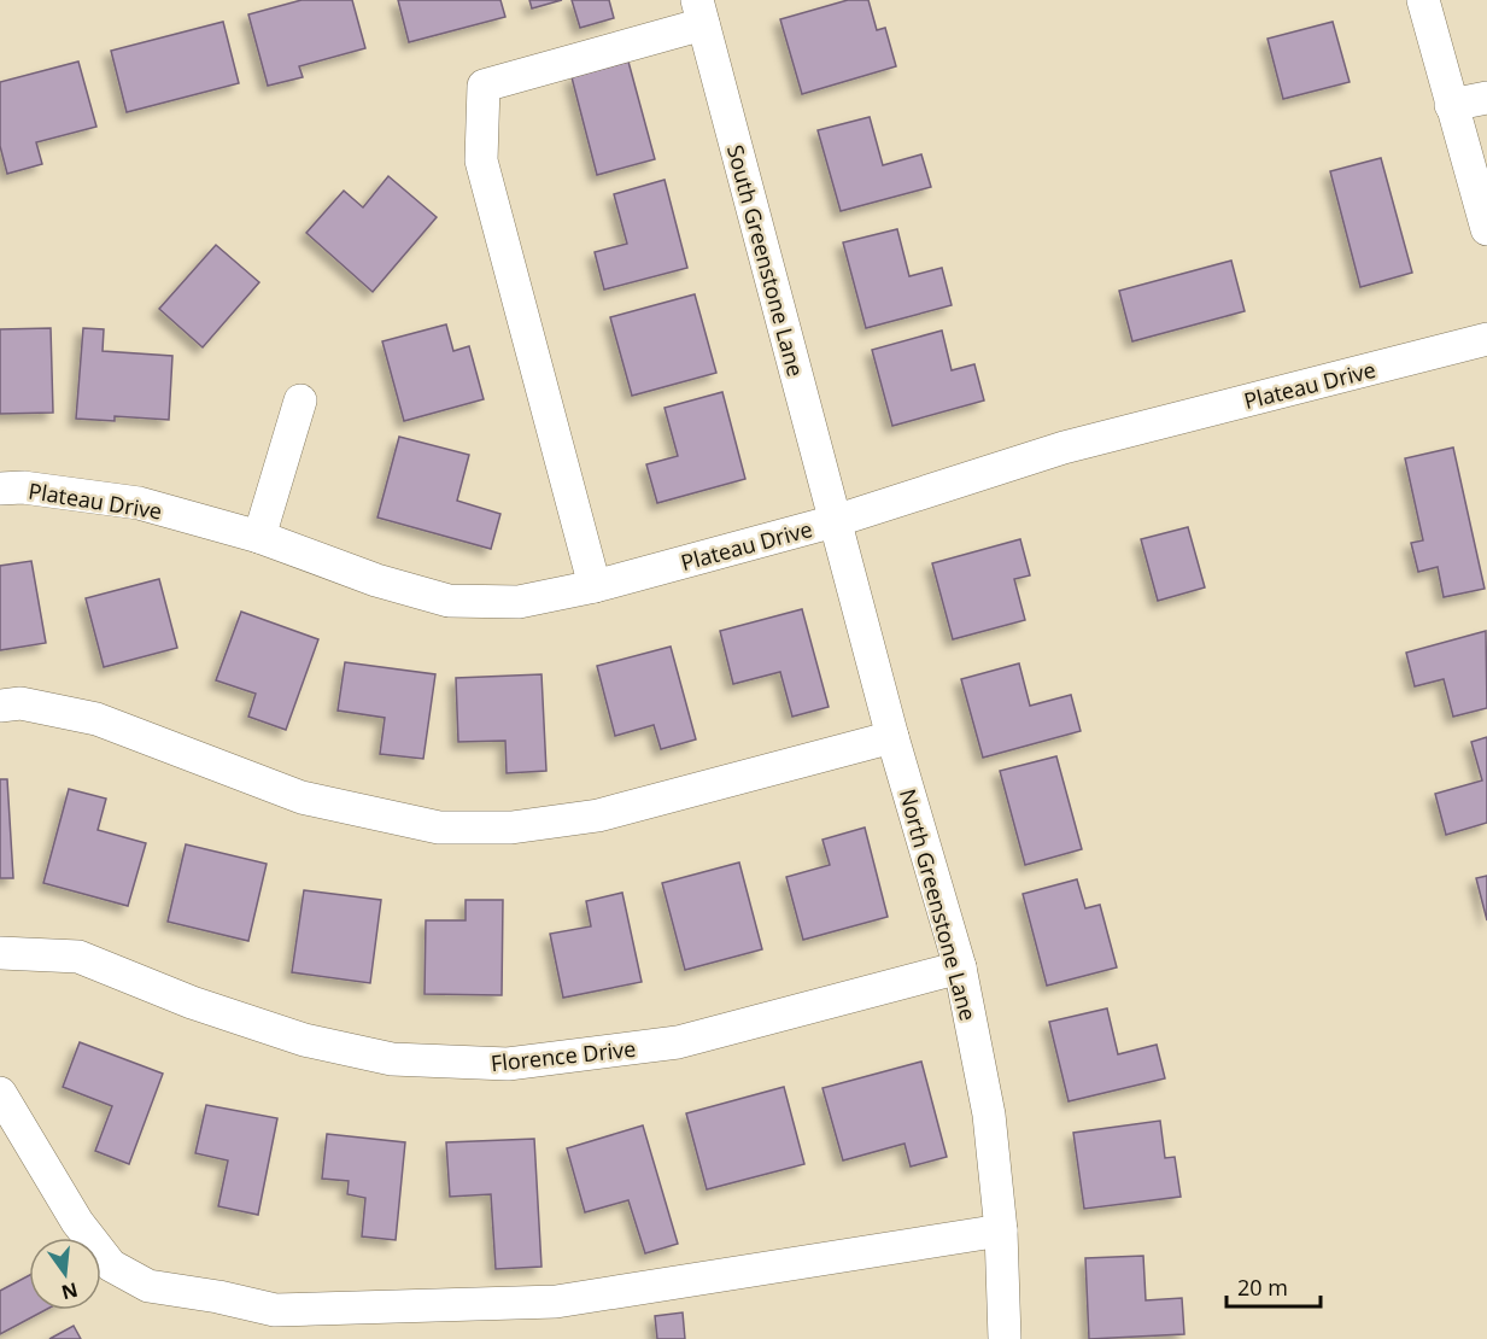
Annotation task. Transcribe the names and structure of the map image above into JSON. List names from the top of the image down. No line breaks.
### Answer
{"streets":{"street":["South Greenstone Lane","Plateau Drive","North Greenstone Lane","Florence Drive"]},"crossings":[["South Greenstone Lane","Plateau Drive"],["South Greenstone Lane","North Greenstone Lane"],["Plateau Drive","North Greenstone Lane"],["North Greenstone Lane","Florence Drive"]],"scale_bar":"20 m","north":"bottom"}
